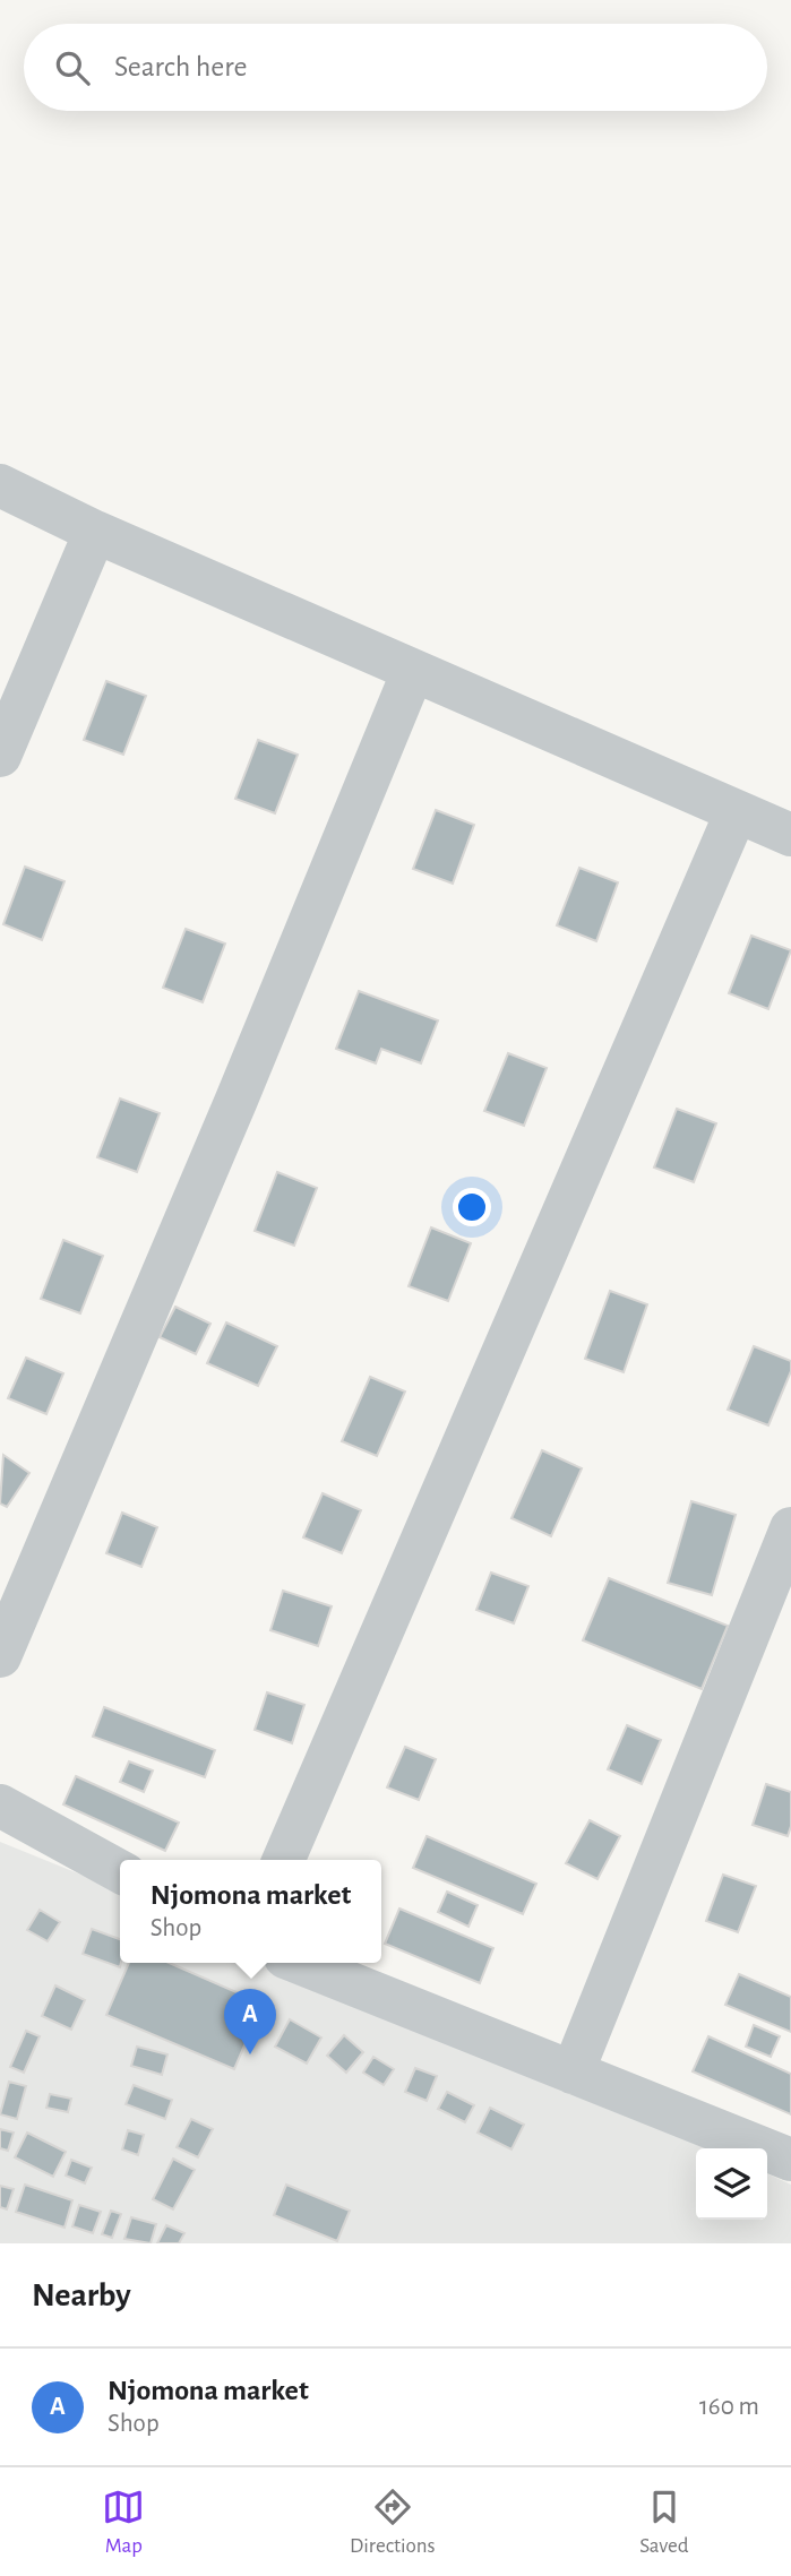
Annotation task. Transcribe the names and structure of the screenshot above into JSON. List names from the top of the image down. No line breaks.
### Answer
{"page":{"search":"Search here","popup":["Njomona market","Shop"],"pins":"A","heading":"Nearby","list":[{"mark":"A","name":"Njomona market","note":"Shop","value":"160 m"}],"nav":["Map","Directions","Saved"]}}
